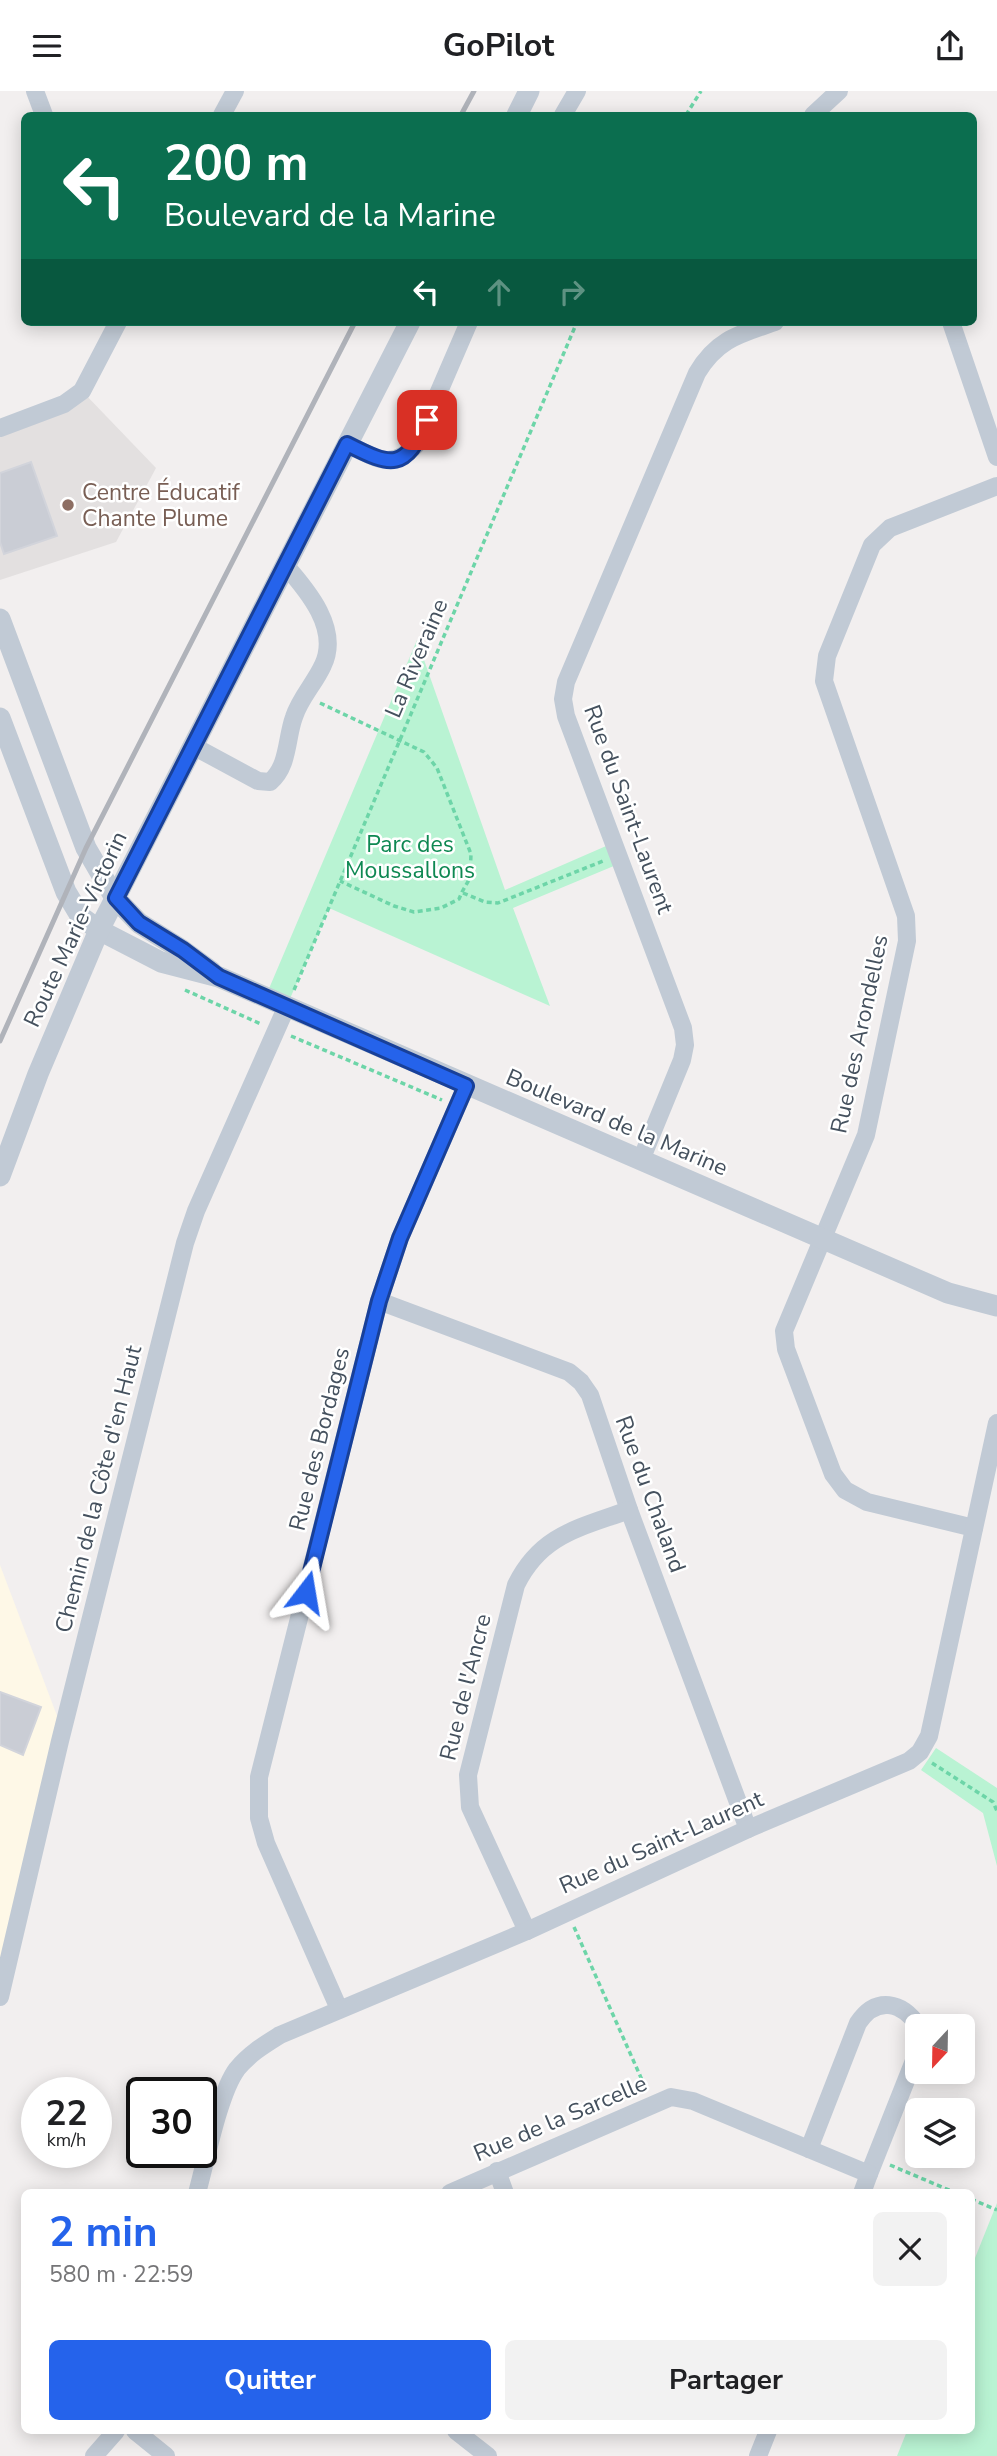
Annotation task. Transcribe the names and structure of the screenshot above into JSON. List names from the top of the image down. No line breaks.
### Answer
{"streets":{"street":["Rue du Saint-Laurent","Route Marie-Victorin","Rue des Arondelles","Boulevard de la Marine","Rue des Bordages","Chemin de la Côte d'en Haut","Rue du Chaland","Rue de l'Ancre","Rue de la Sarcelle"],"path":["La Riveraine"]},"crossings":[["La Riveraine","Boulevard de la Marine"],["La Riveraine","Chemin de la Côte d'en Haut"],["Rue du Saint-Laurent","Boulevard de la Marine"],["Rue du Saint-Laurent","Rue des Bordages"],["Rue du Saint-Laurent","Rue du Chaland"],["Rue du Saint-Laurent","Rue de l'Ancre"],["Route Marie-Victorin","Boulevard de la Marine"],["Rue des Arondelles","Boulevard de la Marine"],["Boulevard de la Marine","Rue des Bordages"],["Boulevard de la Marine","Chemin de la Côte d'en Haut"],["Rue des Bordages","Rue du Chaland"],["Rue du Chaland","Rue de l'Ancre"]],"parks":["Parc des Moussallons"],"places":["Centre Éducatif Chante Plume"],"north":"bottom","page":{"header":"GoPilot","turn":["200 m","Boulevard de la Marine"],"speed":"22 km/h","limit":"30","heading":["2 min","580 m · 22:59"],"buttons":["Quitter","Partager"]}}
